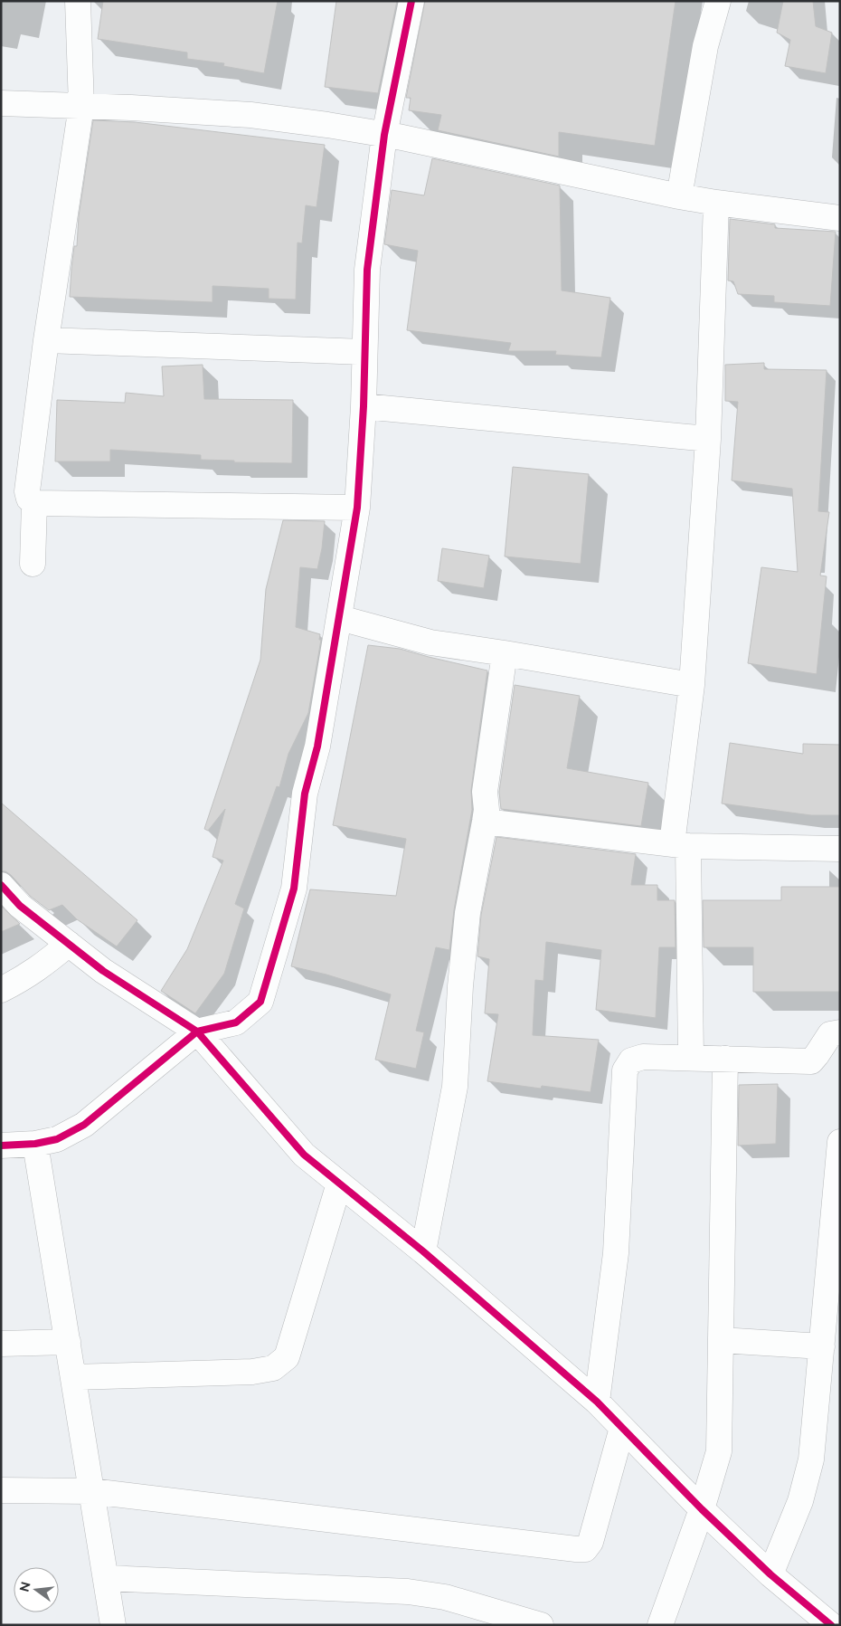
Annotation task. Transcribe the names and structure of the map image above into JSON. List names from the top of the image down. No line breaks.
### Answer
{"north":"left"}
